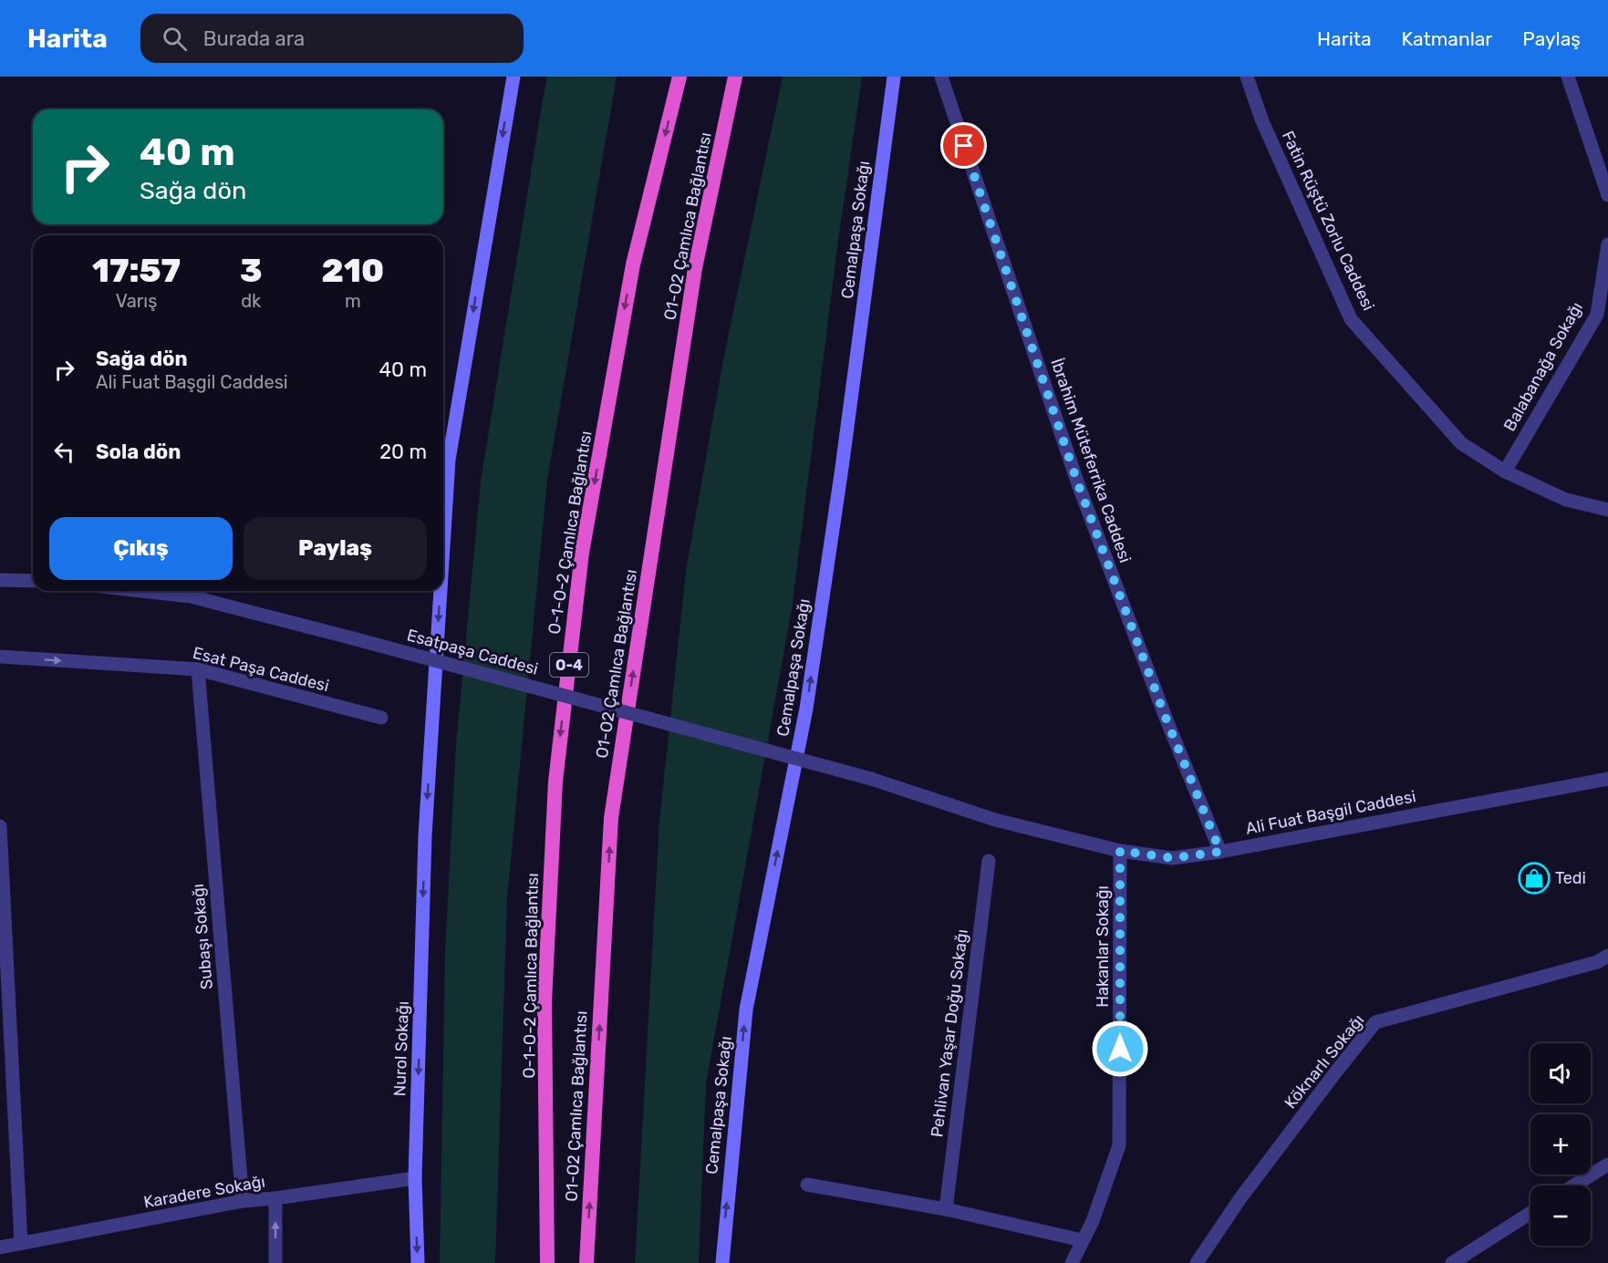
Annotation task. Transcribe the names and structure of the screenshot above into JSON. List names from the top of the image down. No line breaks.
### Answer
{"streets":{"highway":["O1-O2 Çamlıca Bağlantısı","O-1-O-2 Çamlıca Bağlantısı","O-4"],"main road":["Cemalpaşa Sokağı","Nurol Sokağı"],"street":["Fatin Rüştü Zorlu Caddesi","Balabanağa Sokağı","İbrahim Müteferrika Caddesi","Esatpaşa Caddesi","Esat Paşa Caddesi","Ali Fuat Başgil Caddesi","Subaşı Sokağı","Hakanlar Sokağı","Pehlivan Yaşar Doğu Sokağı","Köknarlı Sokağı","Karadere Sokağı"]},"crossings":[["Fatin Rüştü Zorlu Caddesi","Balabanağa Sokağı"],["İbrahim Müteferrika Caddesi","Ali Fuat Başgil Caddesi"],["Esatpaşa Caddesi","Ali Fuat Başgil Caddesi"],["Esat Paşa Caddesi","Subaşı Sokağı"],["Ali Fuat Başgil Caddesi","Hakanlar Sokağı"],["Subaşı Sokağı","Karadere Sokağı"],["Nurol Sokağı","Karadere Sokağı"]],"one_way":["O1-O2 Çamlıca Bağlantısı","Cemalpaşa Sokağı","O-1-O-2 Çamlıca Bağlantısı","Esat Paşa Caddesi","Nurol Sokağı"],"places":{"shop":["Tedi"]},"page":{"header":"Harita","search":"Burada ara","nav":["Harita","Katmanlar","Paylaş"],"turn":["40 m","Sağa dön"],"eta":["17:57","Varış","3","dk","210","m"],"list":[{"name":"Sağa dön","note":"Ali Fuat Başgil Caddesi","value":"40 m"},{"name":"Sola dön","value":"20 m"}],"buttons":["Çıkış","Paylaş"],"map_buttons":["+","−"]}}
